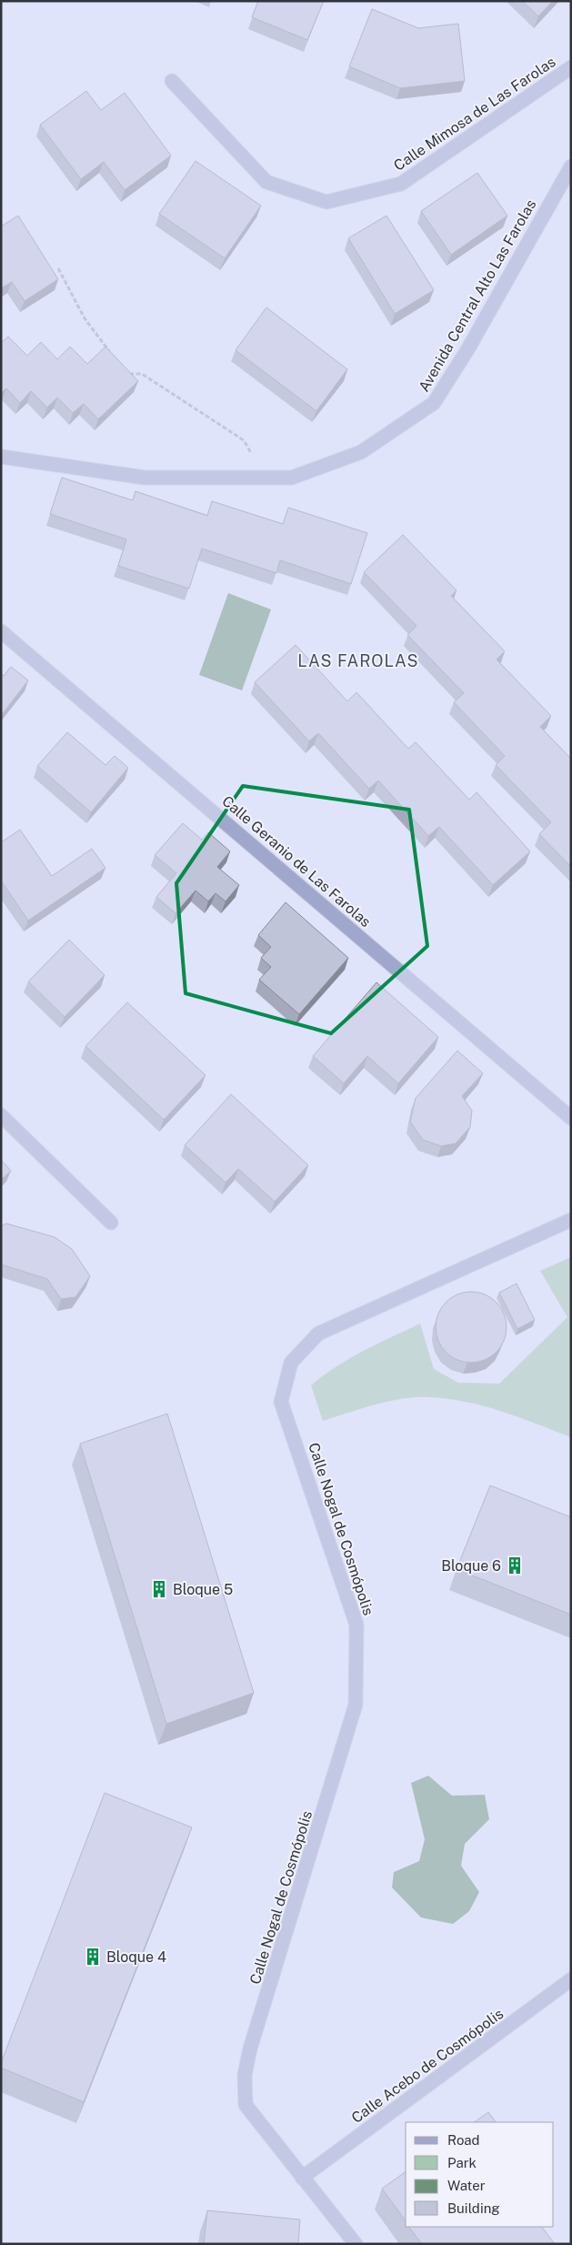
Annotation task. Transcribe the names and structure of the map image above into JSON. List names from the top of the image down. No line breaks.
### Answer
{"streets":{"street":["Calle Mimosa de Las Farolas","Avenida Central Alto Las Farolas","Calle Geranio de Las Farolas","Calle Nogal de Cosmópolis","Calle Acebo de Cosmópolis"]},"crossings":[["Calle Nogal de Cosmópolis","Calle Acebo de Cosmópolis"]],"districts":["LAS FAROLAS"],"places":{"building":["Bloque 6","Bloque 5","Bloque 4"]},"legend":["Road","Park","Water","Building"]}
